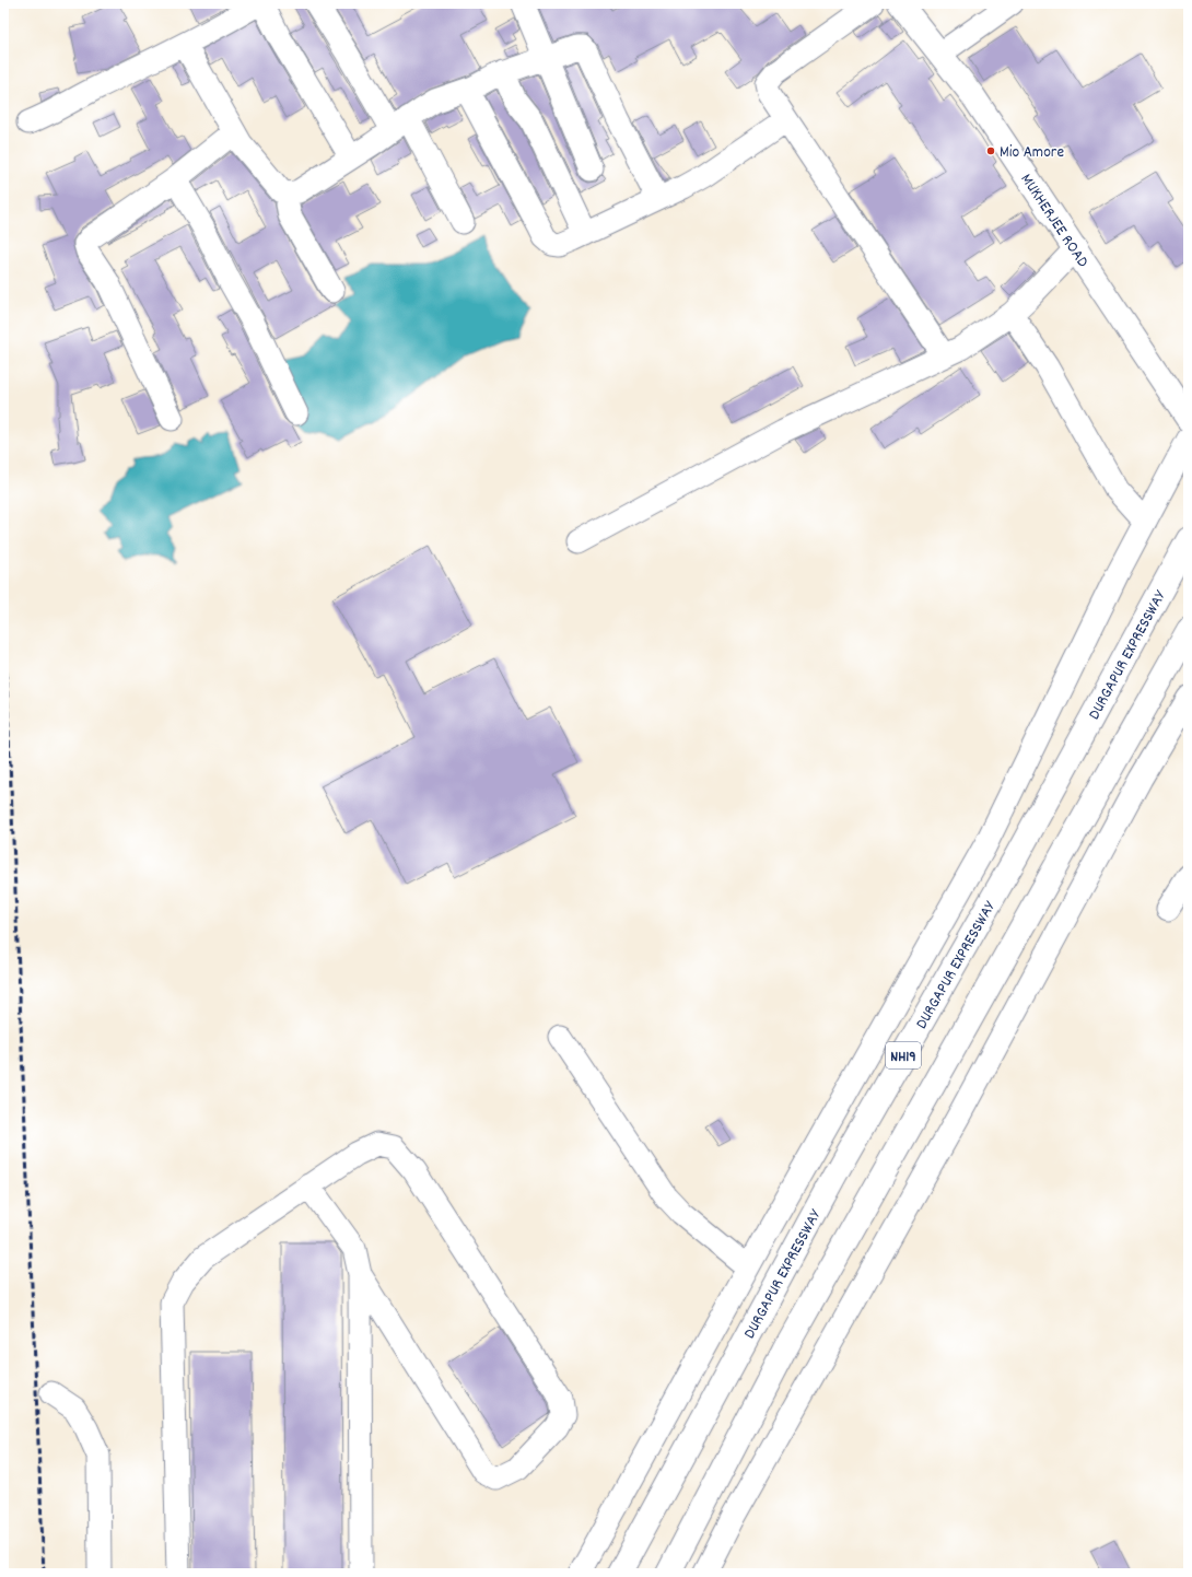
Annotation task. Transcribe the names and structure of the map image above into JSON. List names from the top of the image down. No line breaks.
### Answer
{"streets":{"main road":["MUKHERJEE ROAD","DURGAPUR EXPRESSWAY","NH19"]},"places":["Mio Amore"]}
